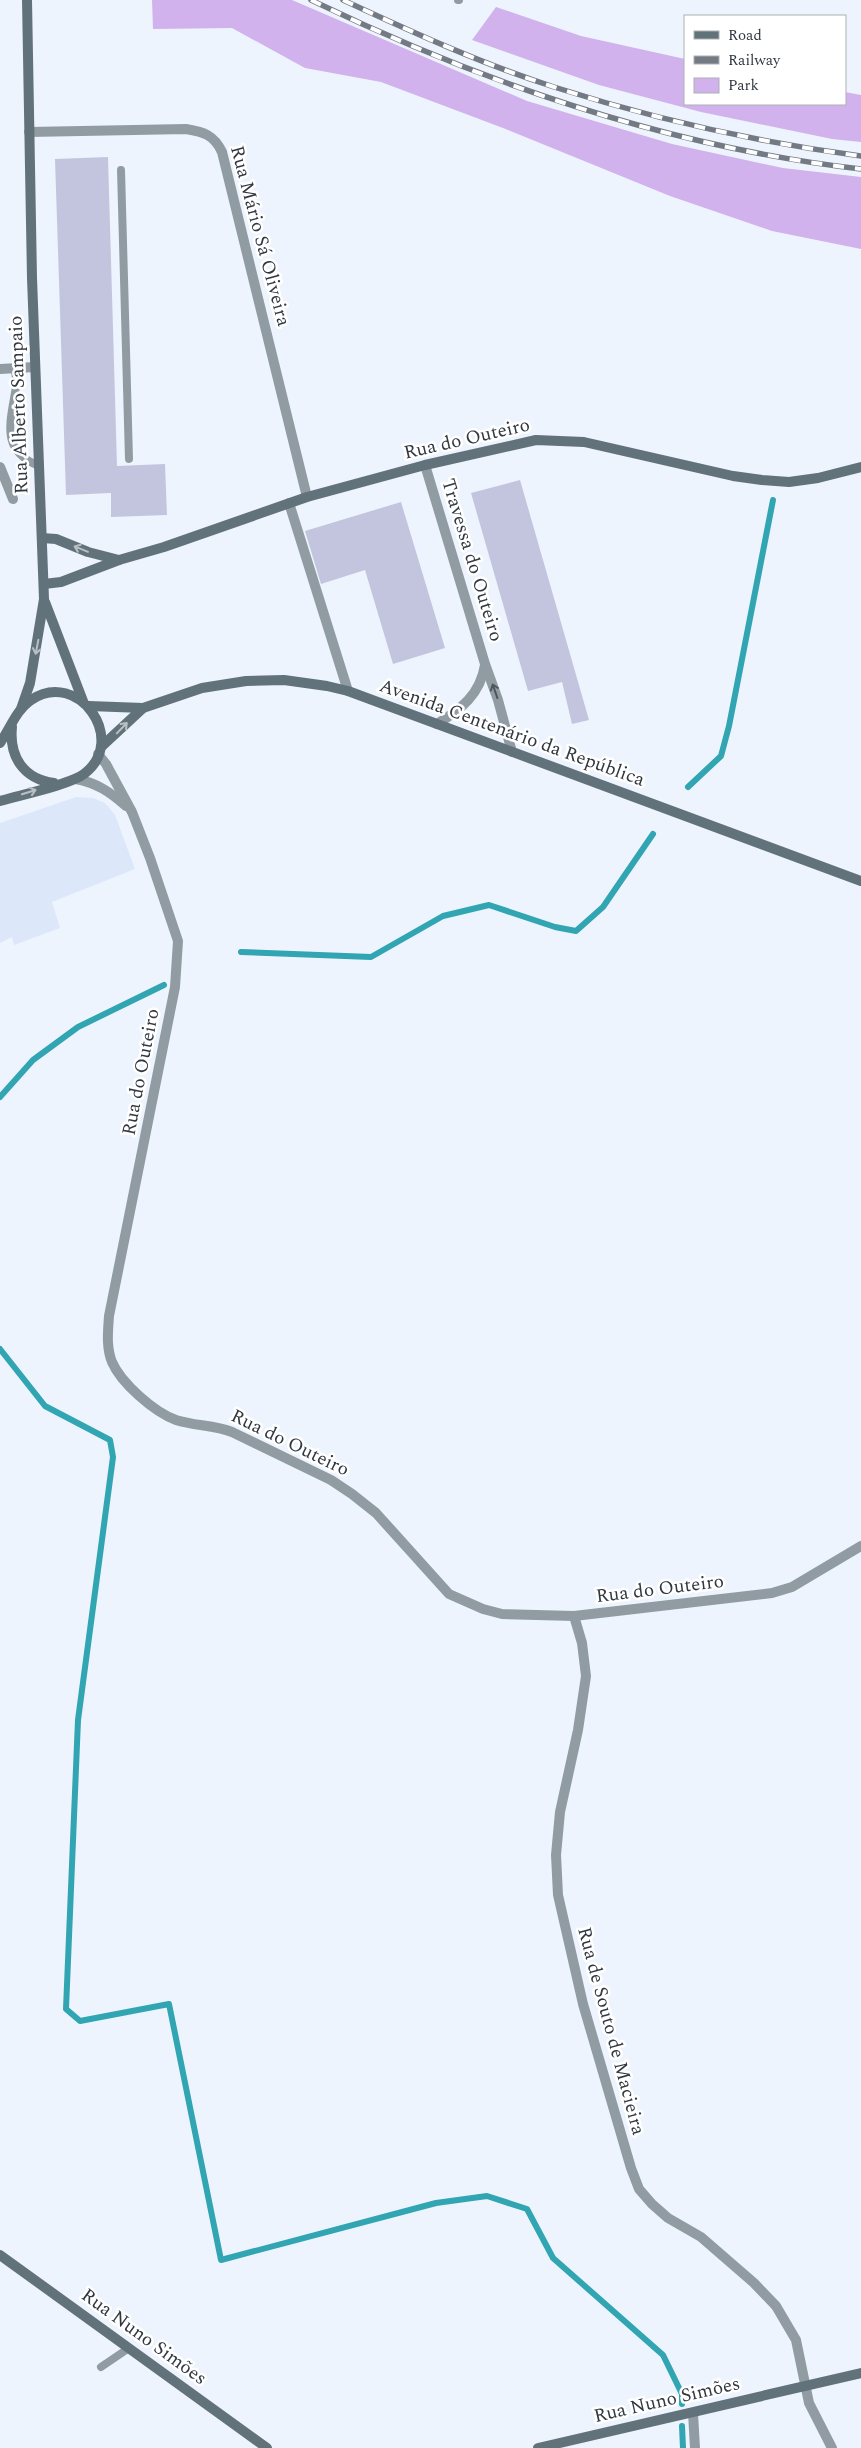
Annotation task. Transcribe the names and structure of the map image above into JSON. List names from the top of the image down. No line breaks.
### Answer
{"streets":{"main road":["Rua Alberto Sampaio","Rua do Outeiro","Avenida Centenário da República","Rua Nuno Simões"],"street":["Rua Mário Sá Oliveira","Travessa do Outeiro","Rua de Souto de Macieira"]},"crossings":[["Rua Mário Sá Oliveira","Rua Alberto Sampaio"],["Rua Mário Sá Oliveira","Rua do Outeiro"],["Rua Alberto Sampaio","Rua do Outeiro"],["Rua Alberto Sampaio","Avenida Centenário da República"],["Rua do Outeiro","Travessa do Outeiro"],["Rua do Outeiro","Avenida Centenário da República"],["Rua do Outeiro","Rua de Souto de Macieira"],["Travessa do Outeiro","Avenida Centenário da República"],["Rua de Souto de Macieira","Rua Nuno Simões"]],"legend":["Road","Railway","Park"]}
